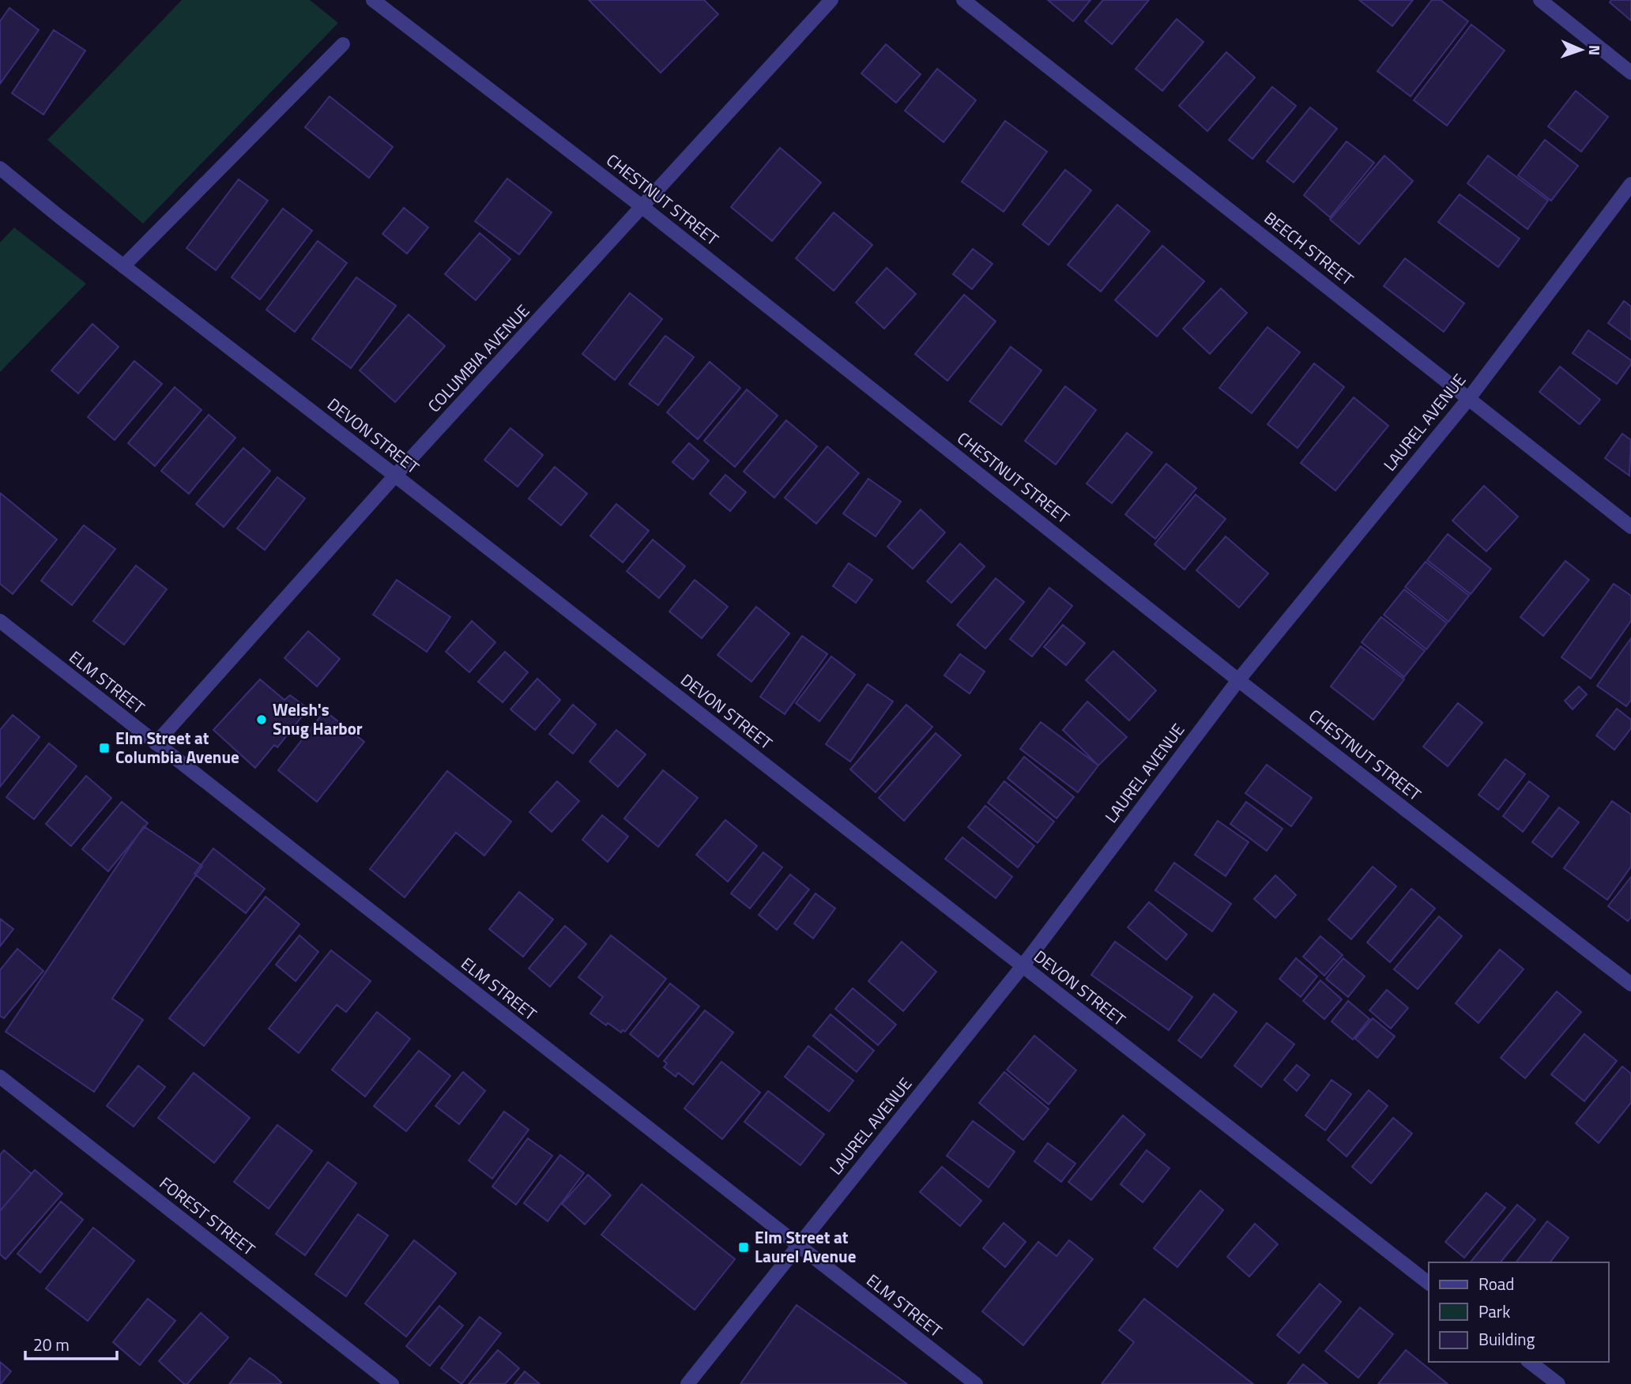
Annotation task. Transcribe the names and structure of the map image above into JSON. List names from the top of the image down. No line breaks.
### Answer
{"streets":{"street":["CHESTNUT STREET","BEECH STREET","COLUMBIA AVENUE","LAUREL AVENUE","DEVON STREET","ELM STREET","FOREST STREET"]},"crossings":[["CHESTNUT STREET","COLUMBIA AVENUE"],["CHESTNUT STREET","LAUREL AVENUE"],["BEECH STREET","LAUREL AVENUE"],["COLUMBIA AVENUE","DEVON STREET"],["COLUMBIA AVENUE","ELM STREET"],["LAUREL AVENUE","DEVON STREET"],["LAUREL AVENUE","ELM STREET"]],"places":{"other":["Welsh's Snug Harbor"],"transit":["Elm Street at Columbia Avenue","Elm Street at Laurel Avenue"]},"legend":["Road","Park","Building"],"scale_bar":"20 m","north":"right"}
